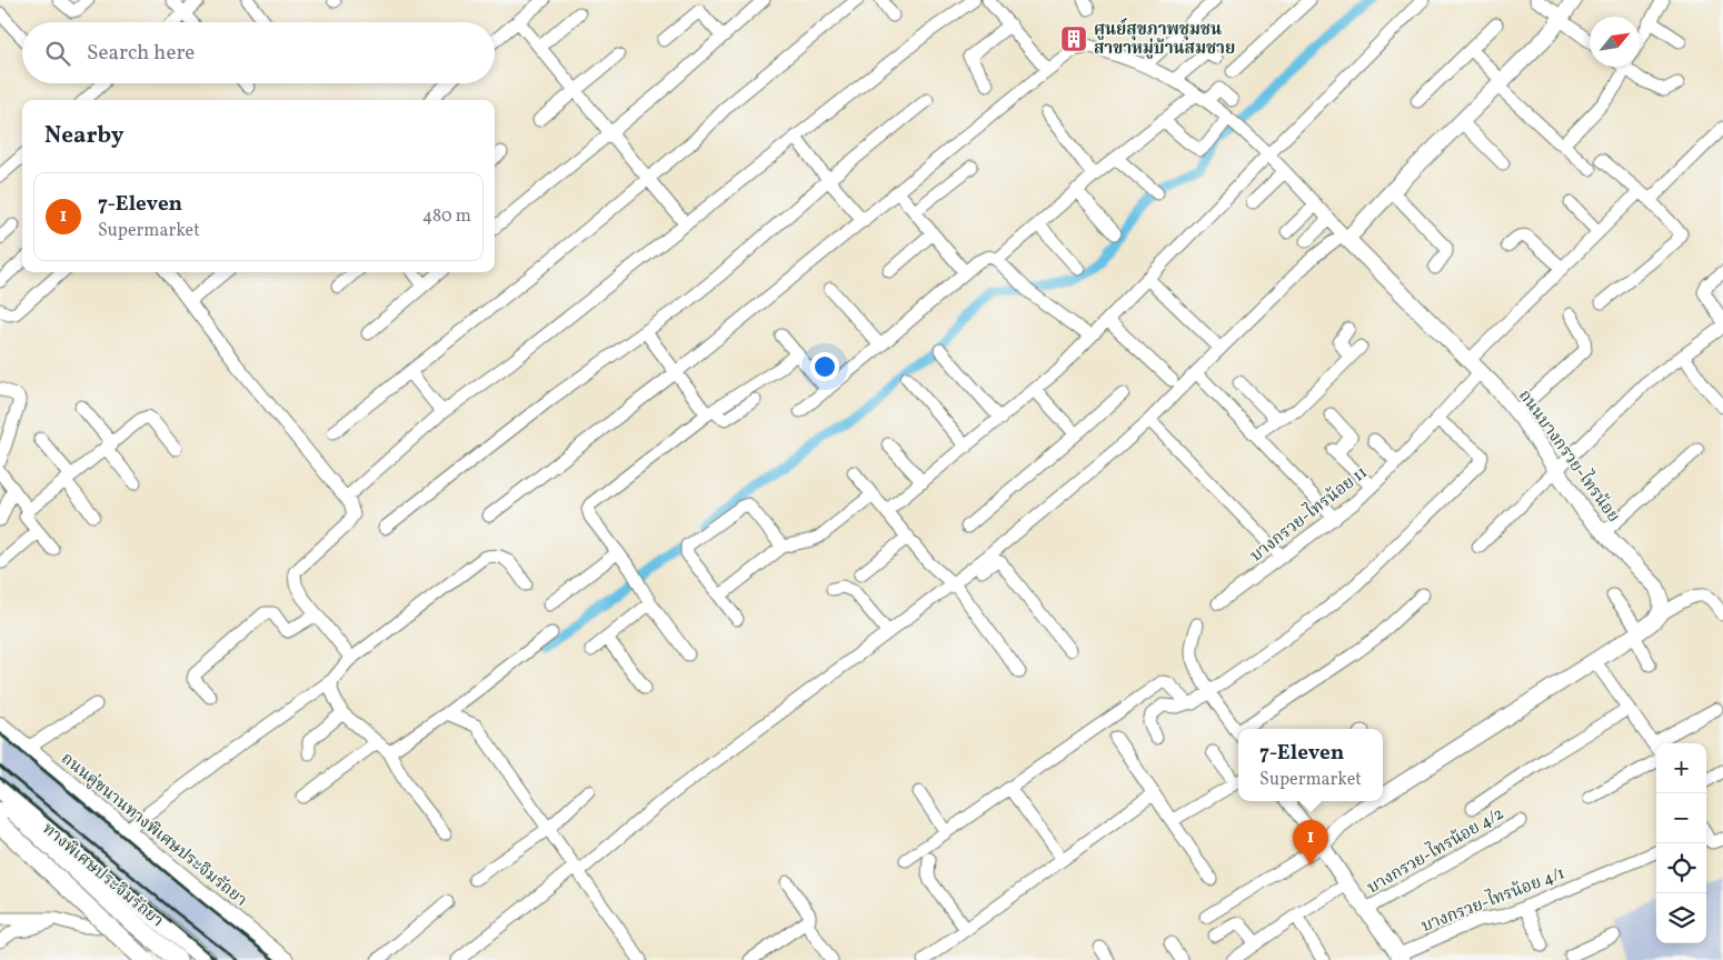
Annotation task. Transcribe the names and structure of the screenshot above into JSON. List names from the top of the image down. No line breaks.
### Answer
{"streets":{"highway":["ทางพิเศษประจิมรัถยา"],"main road":["ถนนบางกรวย-ไทรน้อย","ถนนคู่ขนานทางพิเศษประจิมรัถยา"],"street":["บางกรวย-ไทรน้อย 11","บางกรวย-ไทรน้อย 4/2","บางกรวย-ไทรน้อย 4/1"]},"crossings":[["ถนนบางกรวย-ไทรน้อย","บางกรวย-ไทรน้อย 11"]],"places":{"building":["ศูนย์สุขภาพชุมชน สาขาหมู่บ้านสมชาย"]},"north":"top right","page":{"search":"Search here","heading":"Nearby","list":[{"mark":"1","name":"7-Eleven","note":"Supermarket","value":"480 m"}],"popup":["7-Eleven","Supermarket"],"map_buttons":["+","−"],"pins":"1"}}
